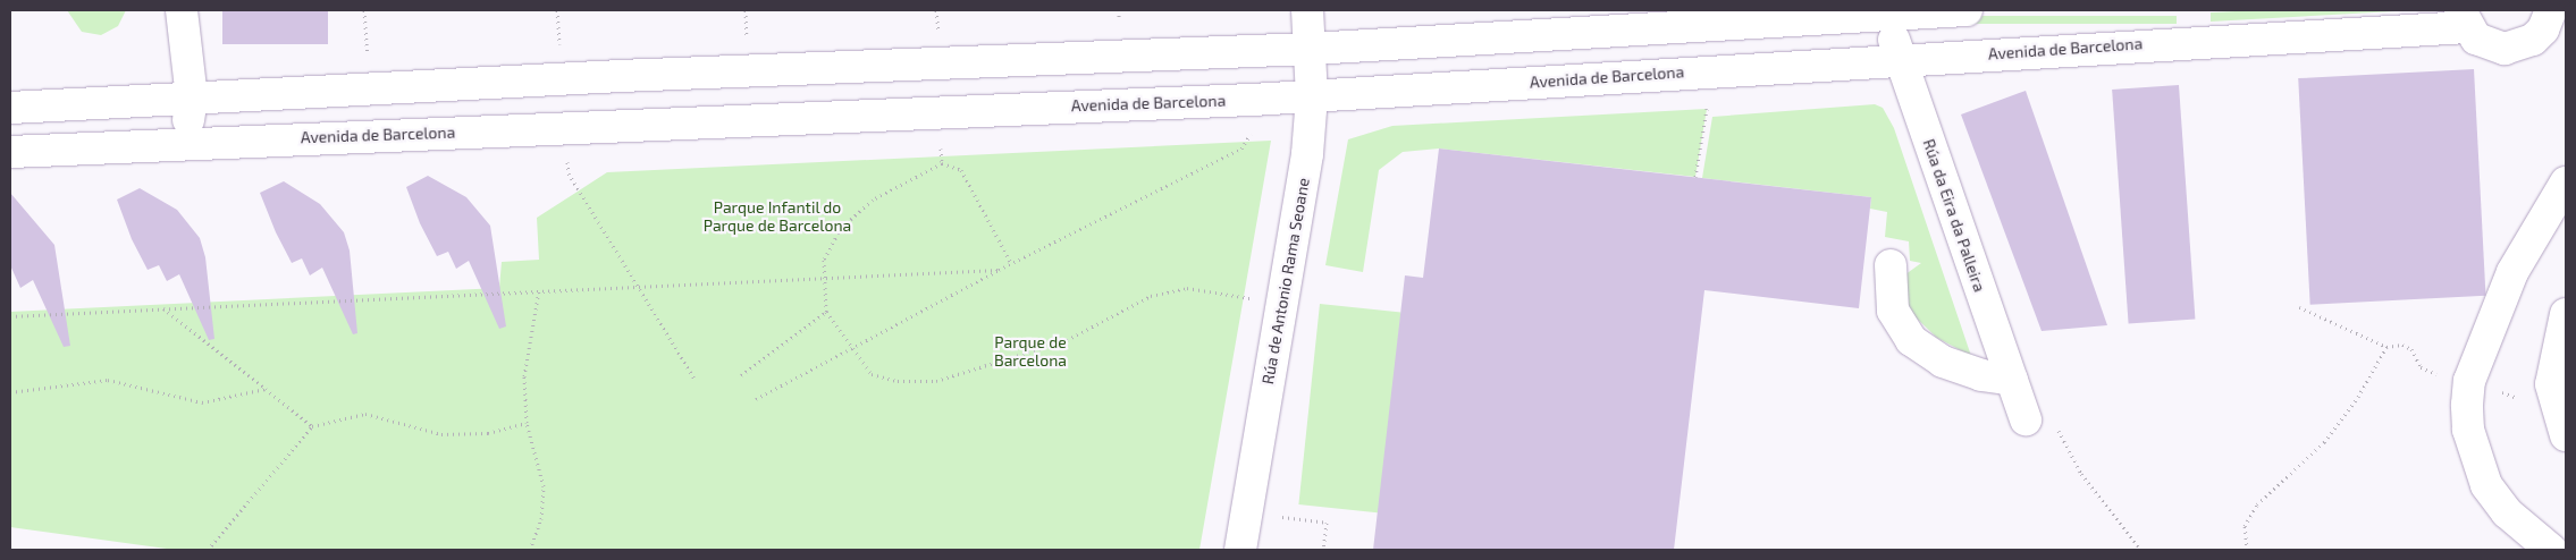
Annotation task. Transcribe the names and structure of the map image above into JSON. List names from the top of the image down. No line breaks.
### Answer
{"streets":{"street":["Avenida de Barcelona","Rúa da Eira da Palleira","Rúa de Antonio Rama Seoane"]},"crossings":[["Avenida de Barcelona","Rúa da Eira da Palleira"],["Avenida de Barcelona","Rúa de Antonio Rama Seoane"]],"parks":["Parque Infantil do Parque de Barcelona","Parque de Barcelona"]}
